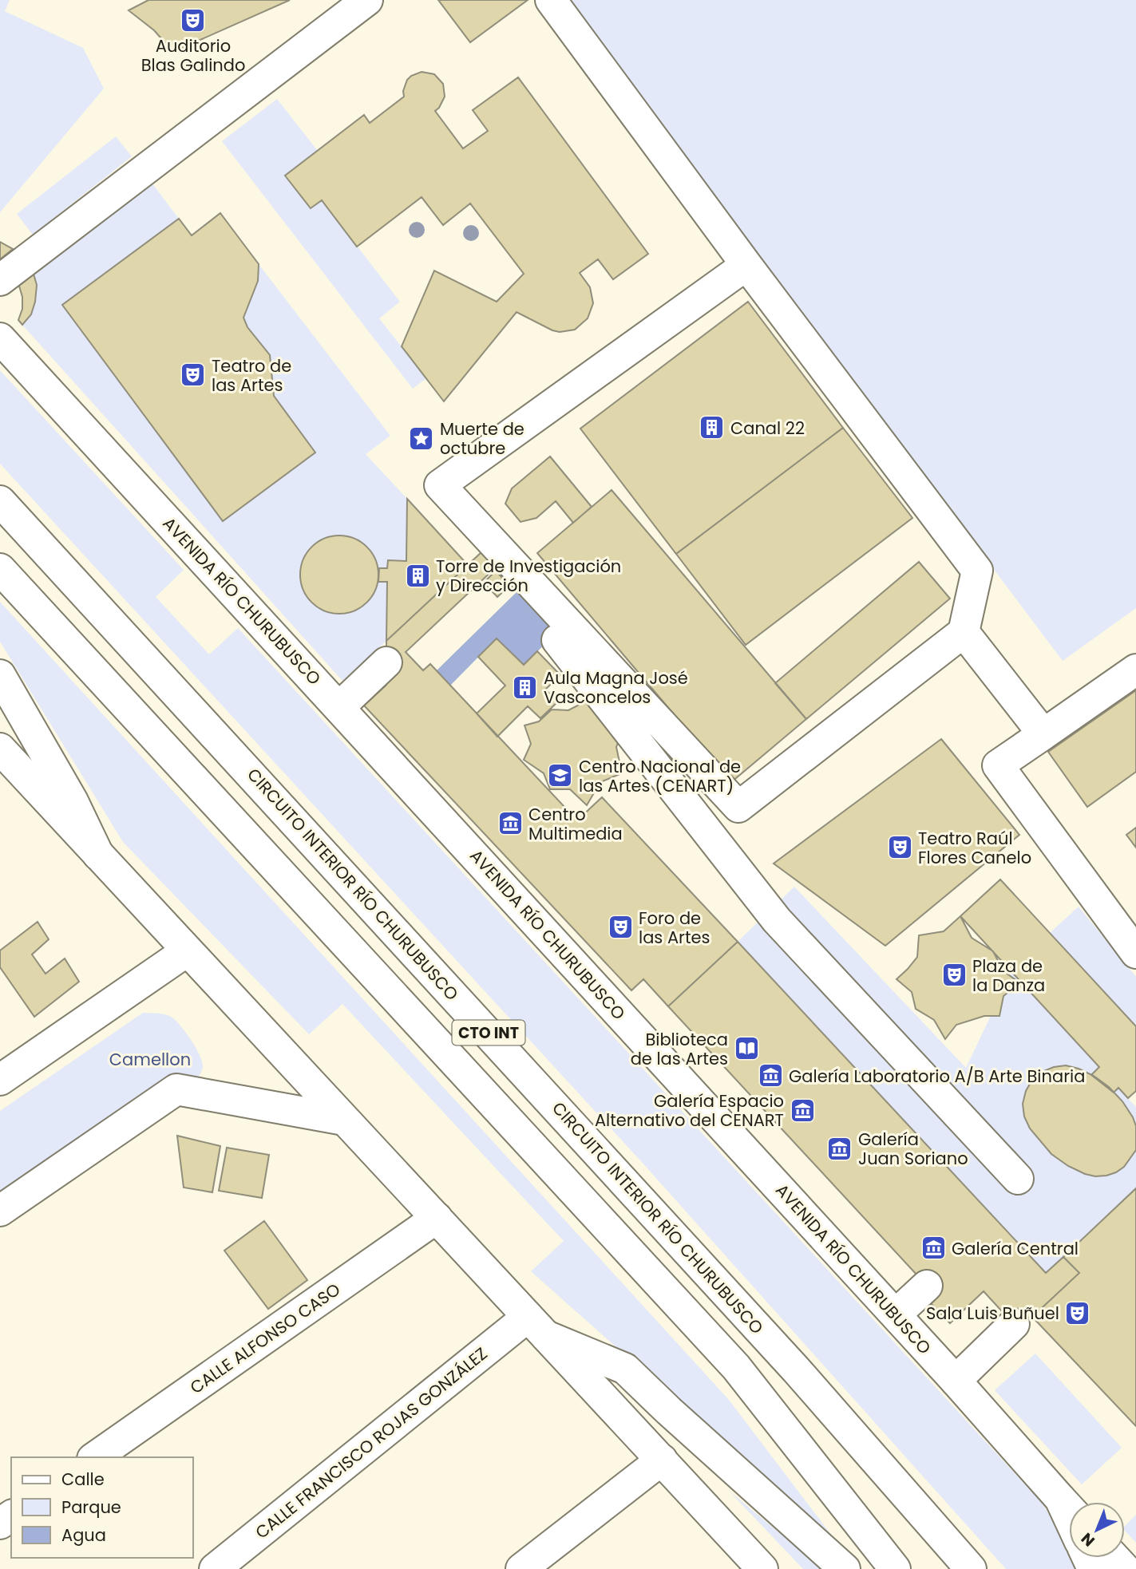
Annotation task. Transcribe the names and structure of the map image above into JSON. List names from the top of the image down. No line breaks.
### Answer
{"streets":{"main road":["AVENIDA RÍO CHURUBUSCO","CIRCUITO INTERIOR RÍO CHURUBUSCO","CTO INT","CALLE ALFONSO CASO","CALLE FRANCISCO ROJAS GONZÁLEZ"]},"parks":["Camellon"],"places":{"theatre":["Auditorio Blas Galindo","Teatro de las Artes","Teatro Raúl Flores Canelo","Foro de las Artes","Plaza de la Danza","Sala Luis Buñuel"],"building":["Canal 22","Torre de Investigación y Dirección","Aula Magna José Vasconcelos"],"place":["Muerte de octubre"],"school or university":["Centro Nacional de las Artes (CENART)"],"museum":["Centro Multimedia","Galería Laboratorio A/B Arte Binaria","Galería Espacio Alternativo del CENART","Galería Juan Soriano","Galería Central"],"library":["Biblioteca de las Artes"]},"legend":["Calle","Parque","Agua"],"north":"bottom left"}
